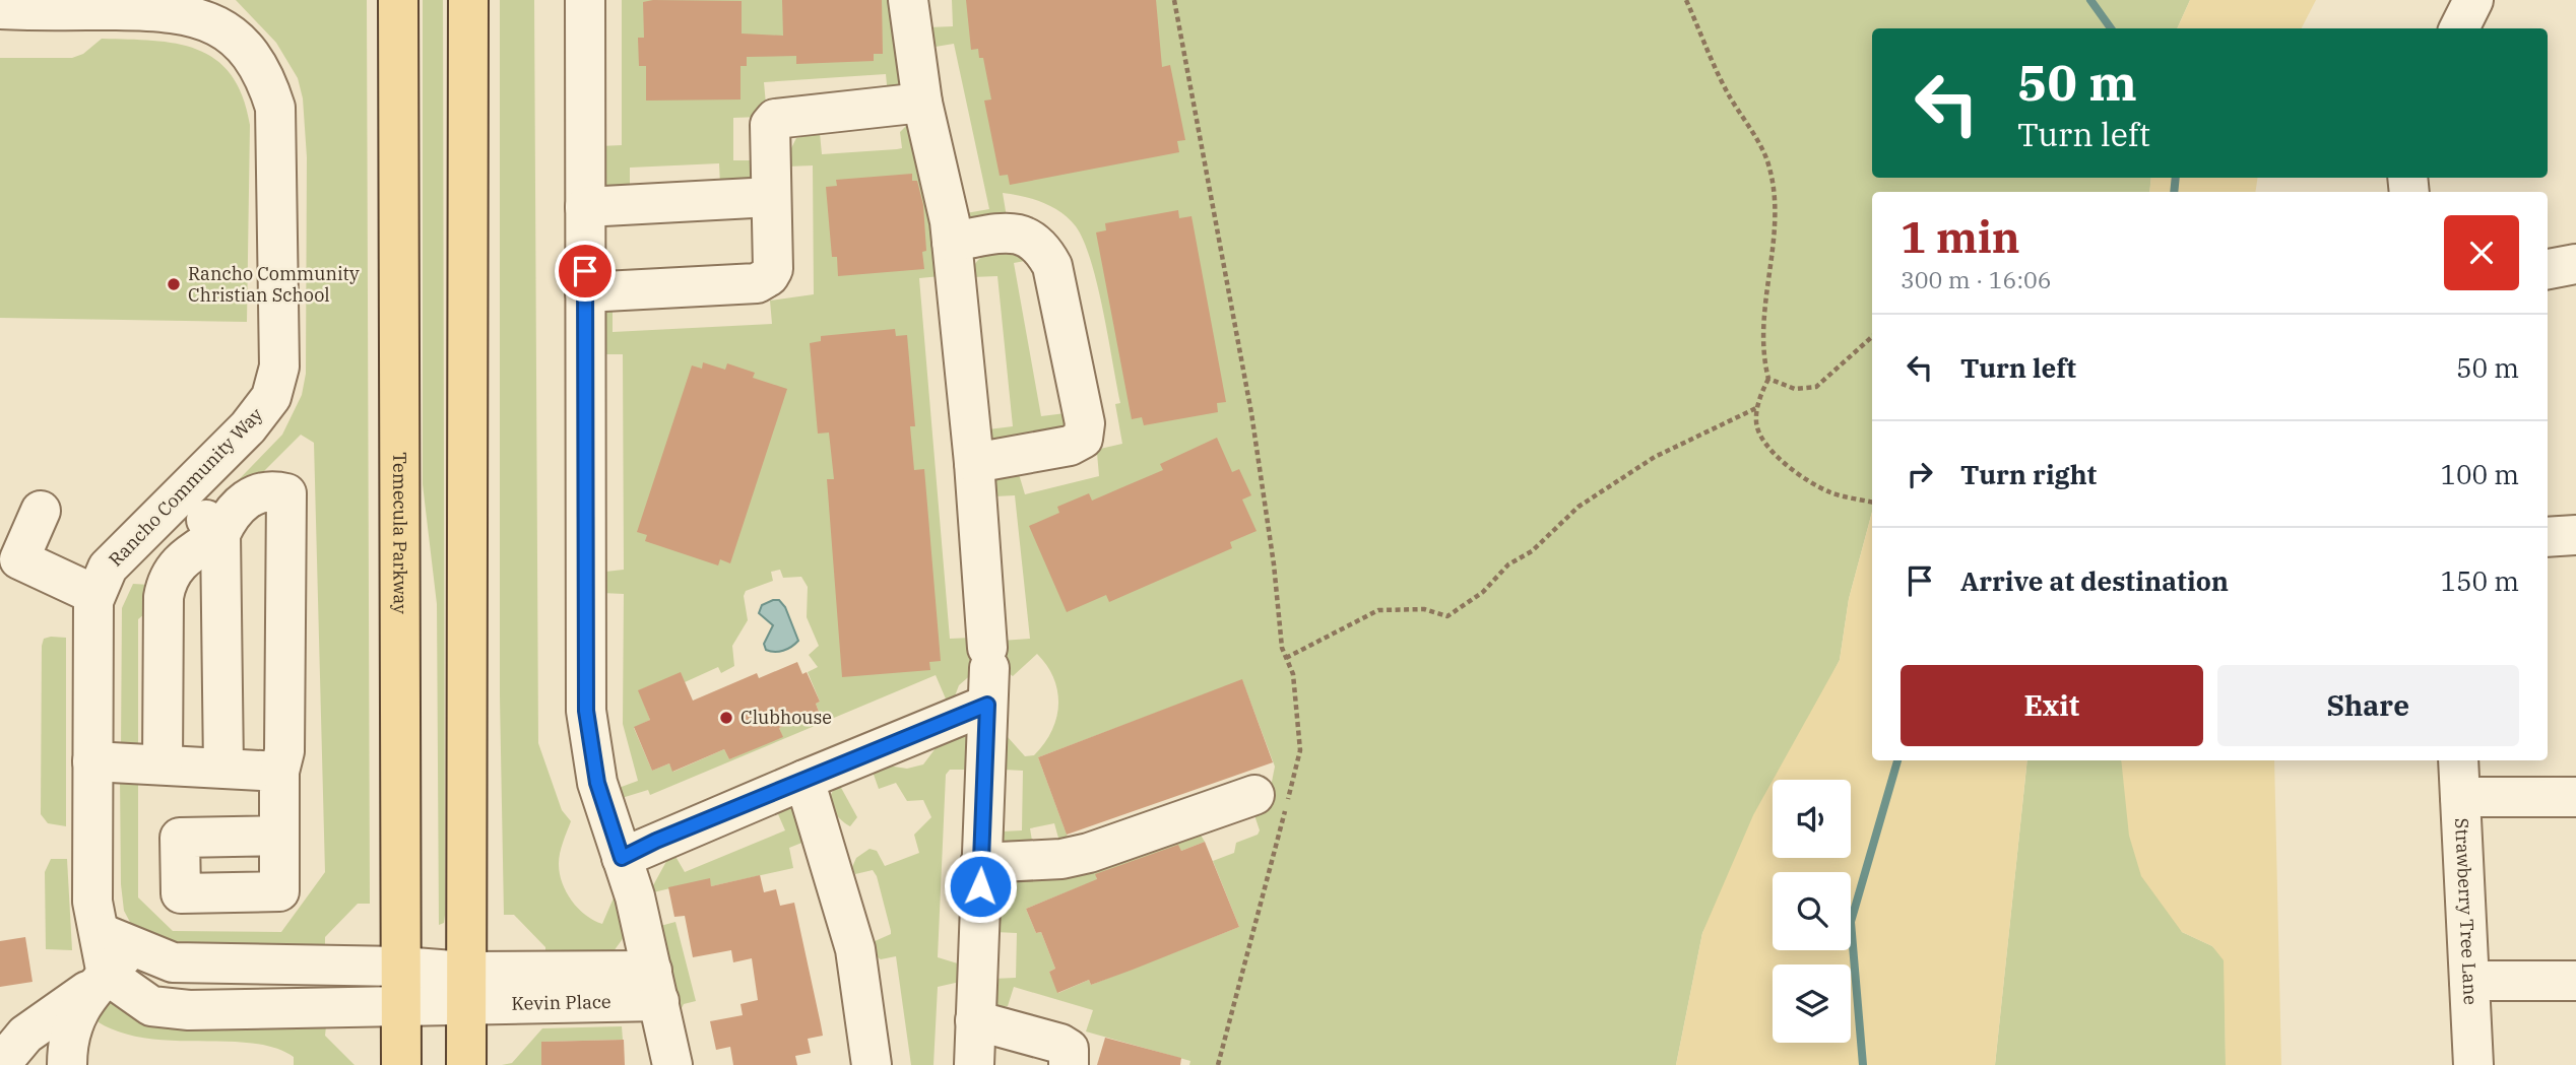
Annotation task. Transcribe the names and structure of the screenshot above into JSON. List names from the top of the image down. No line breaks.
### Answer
{"streets":{"main road":["Temecula Parkway"],"street":["Rancho Community Way","Strawberry Tree Lane","Kevin Place"]},"places":["Rancho Community Christian School","Clubhouse"],"page":{"turn":["50 m","Turn left"],"heading":["1 min","300 m · 16:06"],"list":[{"name":"Turn left","value":"50 m"},{"name":"Turn right","value":"100 m"},{"name":"Arrive at destination","value":"150 m"}],"buttons":["Exit","Share"]}}
